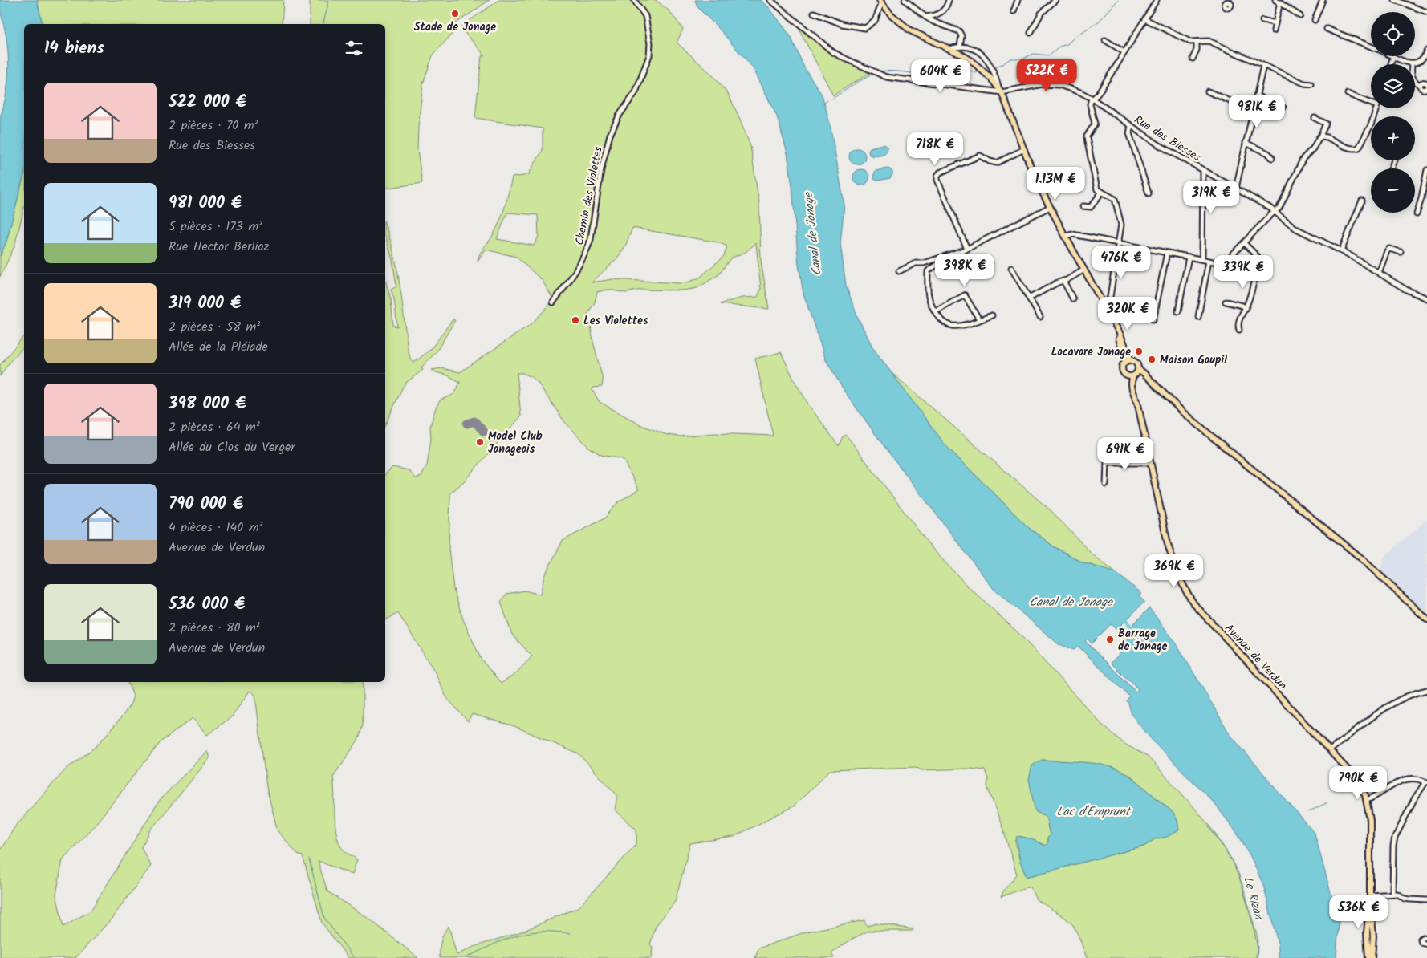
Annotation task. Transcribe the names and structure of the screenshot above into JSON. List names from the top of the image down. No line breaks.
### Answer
{"streets":{"main road":["Avenue de Verdun"],"street":["Rue des Biesses","Chemin des Violettes"]},"water":["Canal de Jonage","Lac d'Emprunt","Le Rizan"],"places":["Stade de Jonage","Les Violettes","Locavore Jonage","Maison Goupil","Model Club Jonageois","Barrage de Jonage"],"page":{"map_buttons":["+","−"],"heading":"14 biens","price":["522K €","604K €","981K €","718K €","1.13M €","319K €","476K €","398K €","339K €","320K €","691K €","369K €","790K €","536K €"],"list":[{"name":"522 000 €","note":"2 pièces · 70 m² · Rue des Biesses"},{"name":"981 000 €","note":"5 pièces · 173 m² · Rue Hector Berlioz"},{"name":"319 000 €","note":"2 pièces · 58 m² · Allée de la Pléiade"},{"name":"398 000 €","note":"2 pièces · 64 m² · Allée du Clos du Verger"},{"name":"790 000 €","note":"4 pièces · 140 m² · Avenue de Verdun"},{"name":"536 000 €","note":"2 pièces · 80 m² · Avenue de Verdun"}]}}
